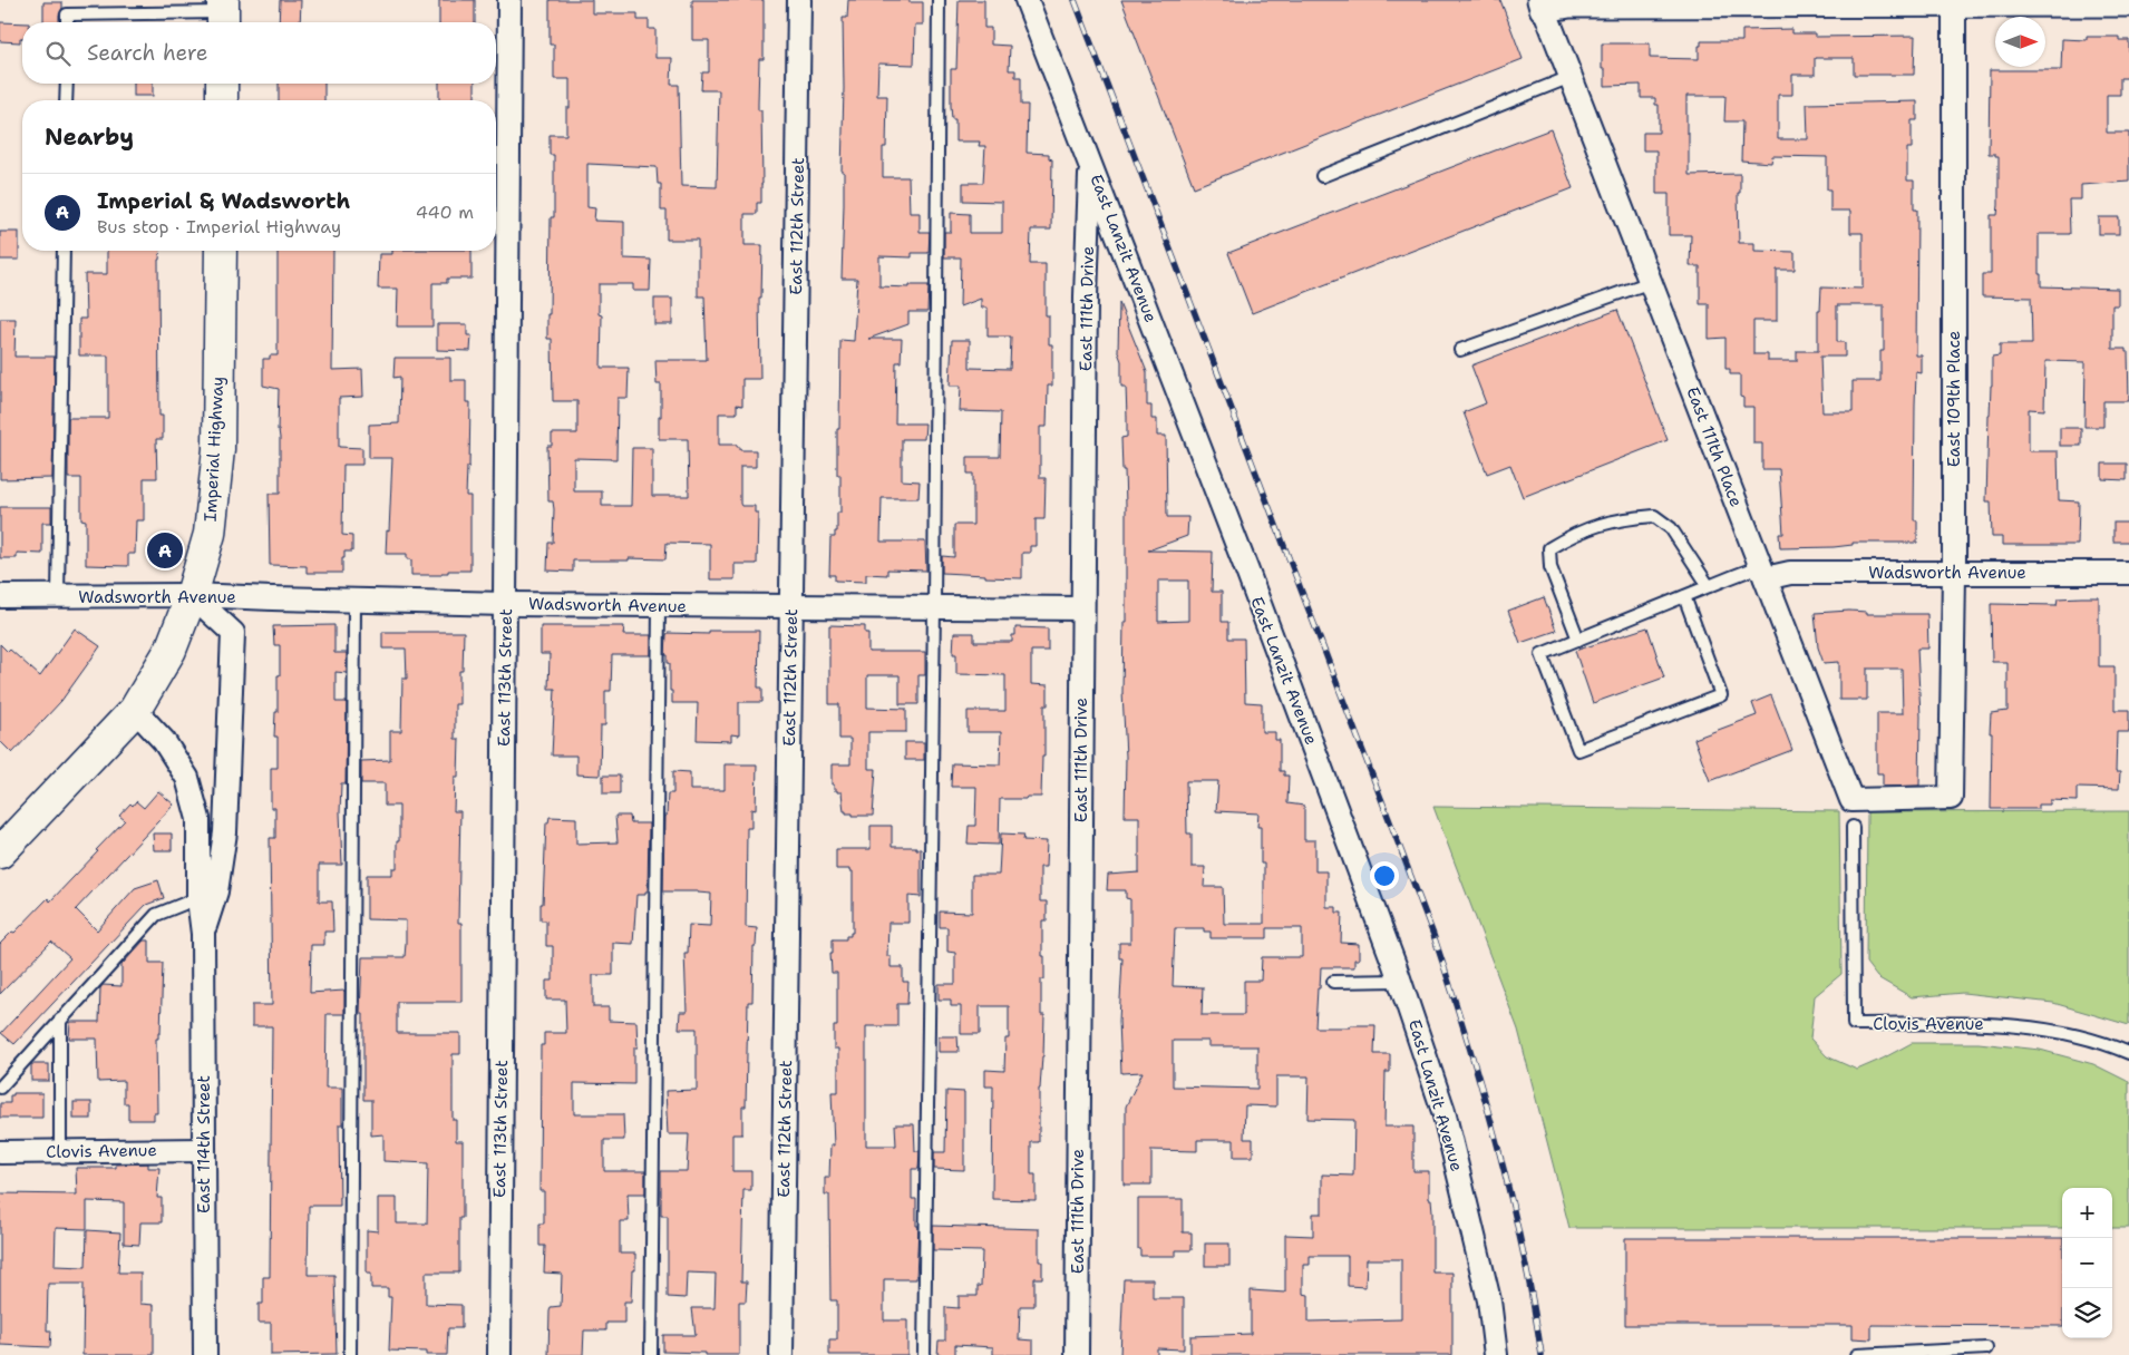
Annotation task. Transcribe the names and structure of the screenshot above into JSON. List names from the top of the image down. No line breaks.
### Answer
{"streets":{"main road":["Imperial Highway"],"street":["East 112th Street","East Lanzit Avenue","East 111th Drive","East 109th Place","East 111th Place","Wadsworth Avenue","East 113th Street","Clovis Avenue","East 114th Street"]},"crossings":[["East 112th Street","Wadsworth Avenue"],["East Lanzit Avenue","East 111th Drive"],["East 111th Drive","Wadsworth Avenue"],["East 109th Place","East 111th Place"],["East 109th Place","Wadsworth Avenue"],["East 111th Place","Wadsworth Avenue"],["Imperial Highway","Wadsworth Avenue"],["Imperial Highway","East 114th Street"],["Wadsworth Avenue","East 113th Street"],["Wadsworth Avenue","East 114th Street"],["Clovis Avenue","East 114th Street"]],"north":"right","page":{"search":"Search here","heading":"Nearby","list":[{"mark":"A","name":"Imperial & Wadsworth","note":"Bus stop · Imperial Highway","value":"440 m"}],"pins":"A","map_buttons":["+","−"]}}
